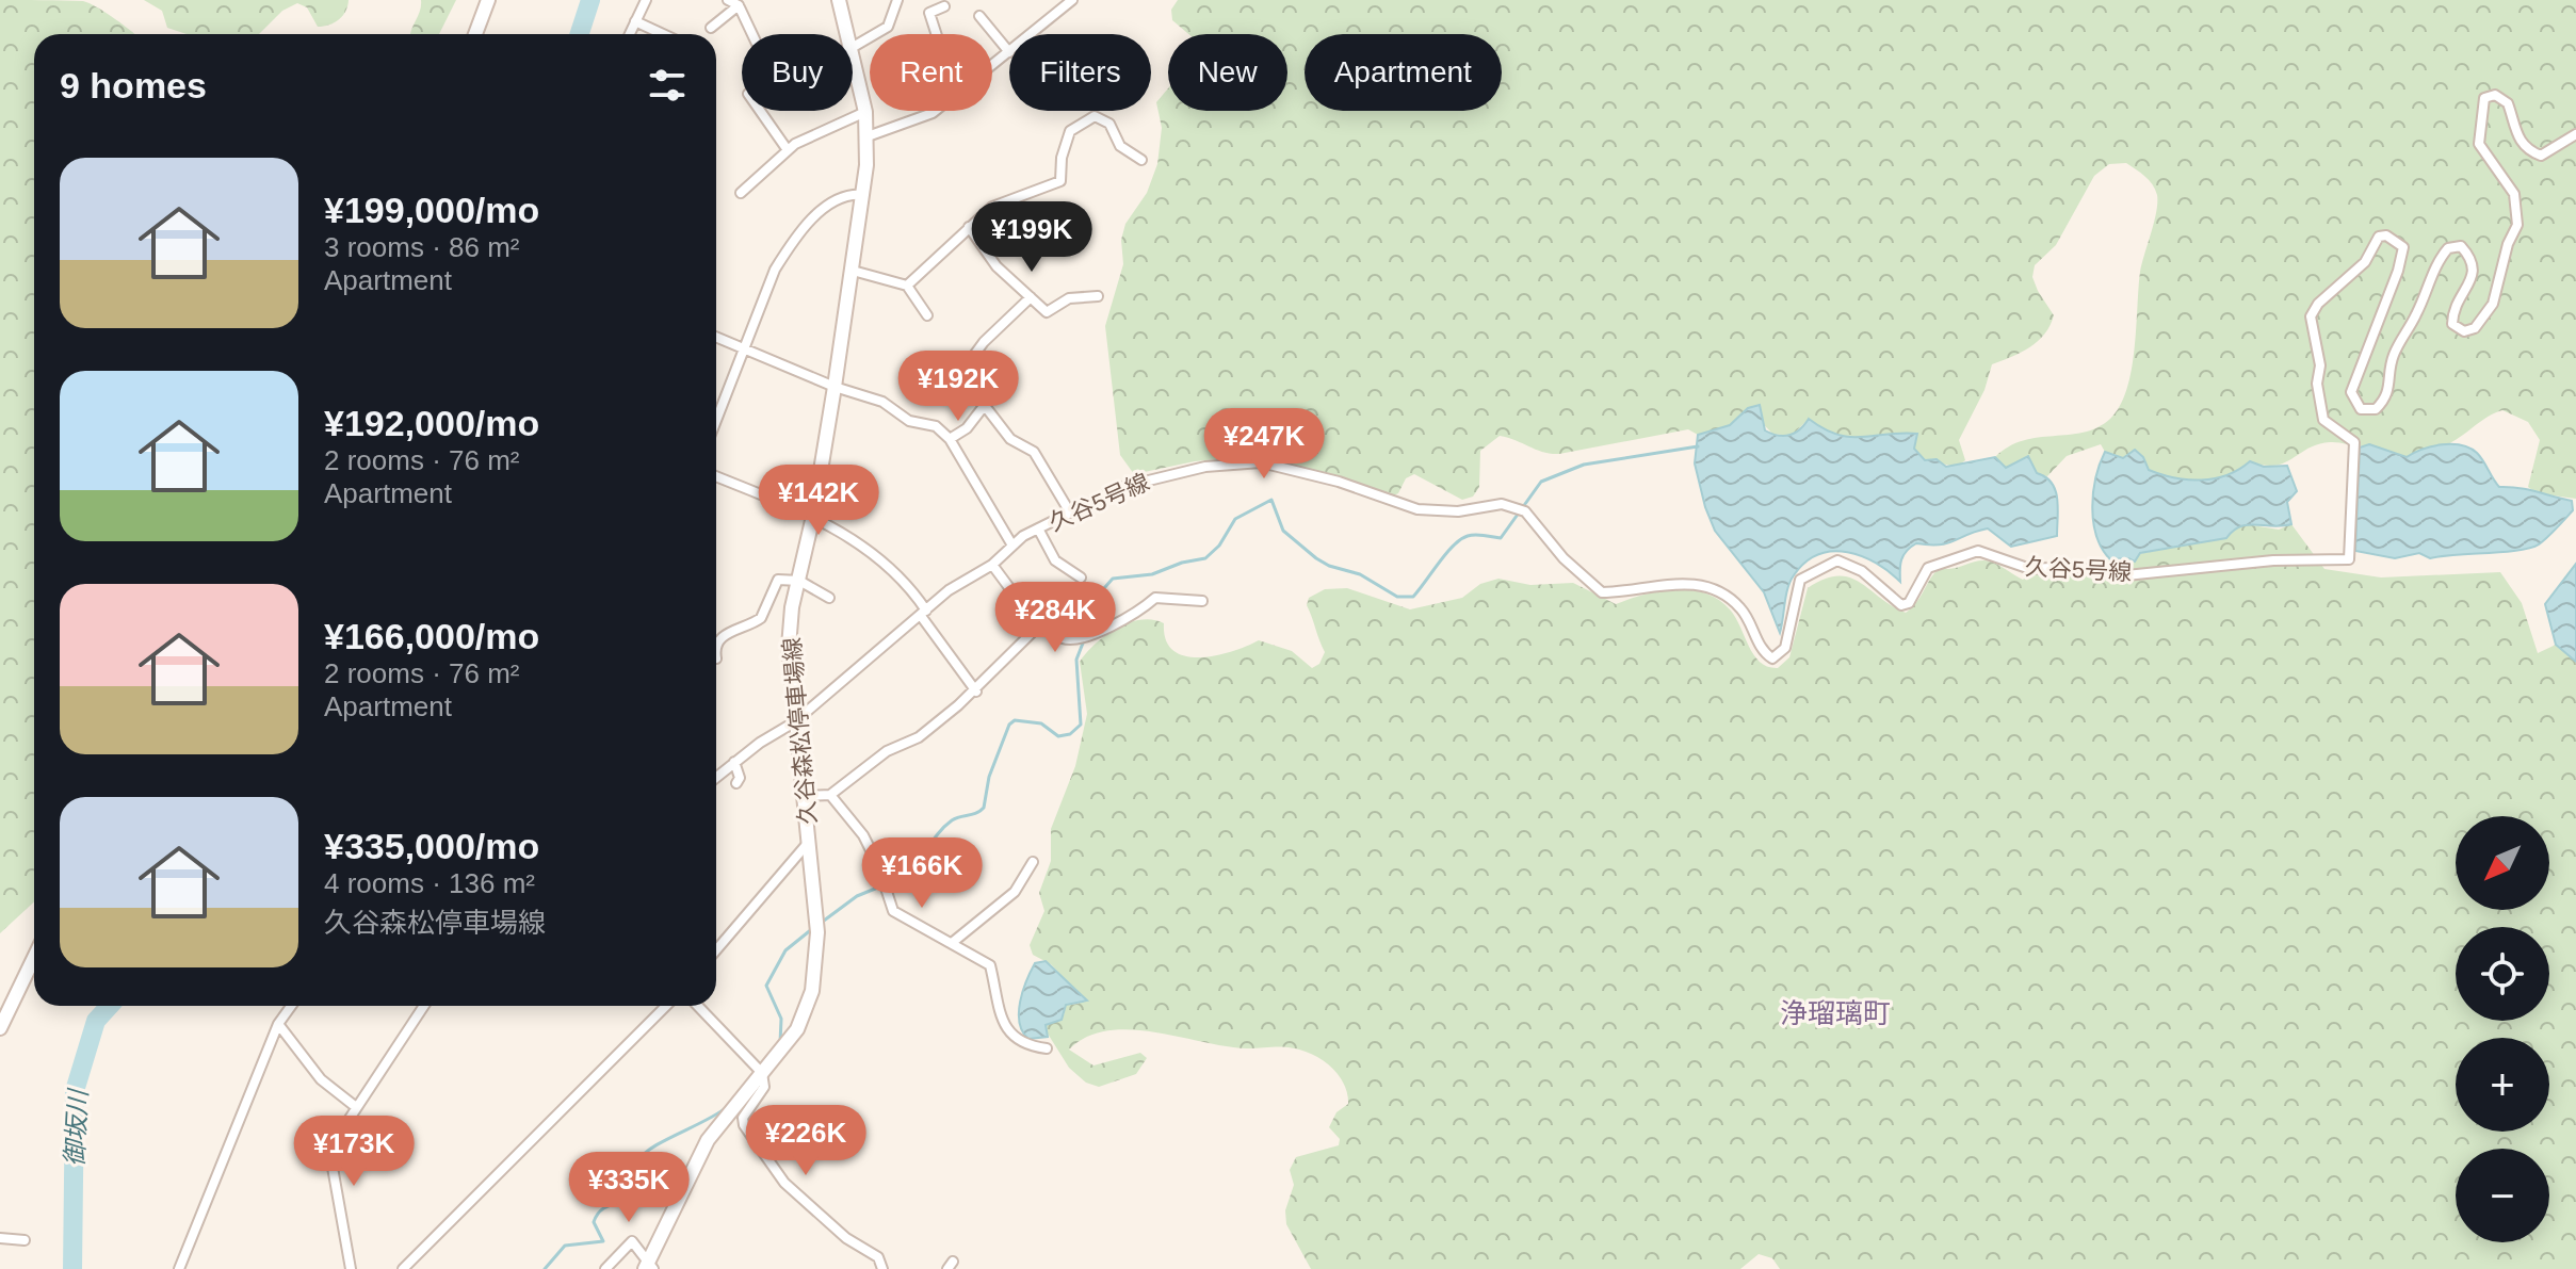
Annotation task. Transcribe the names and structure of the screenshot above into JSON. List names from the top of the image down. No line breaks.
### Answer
{"streets":{"main road":["久谷森松停車場線"],"street":["久谷5号線"]},"crossings":[["久谷5号線","久谷森松停車場線"]],"districts":["浄瑠璃町"],"water":["御坂川"],"north":"bottom left","page":{"chip":["Buy","Rent","Filters","New","Apartment"],"heading":"9 homes","list":[{"name":"¥199,000/mo","note":"3 rooms · 86 m² · Apartment"},{"name":"¥192,000/mo","note":"2 rooms · 76 m² · Apartment"},{"name":"¥166,000/mo","note":"2 rooms · 76 m² · Apartment"},{"name":"¥335,000/mo","note":"4 rooms · 136 m² · 久谷森松停車場線"}],"price":["¥199K","¥192K","¥247K","¥142K","¥284K","¥166K","¥226K","¥173K","¥335K"],"map_buttons":["+","−"]}}
